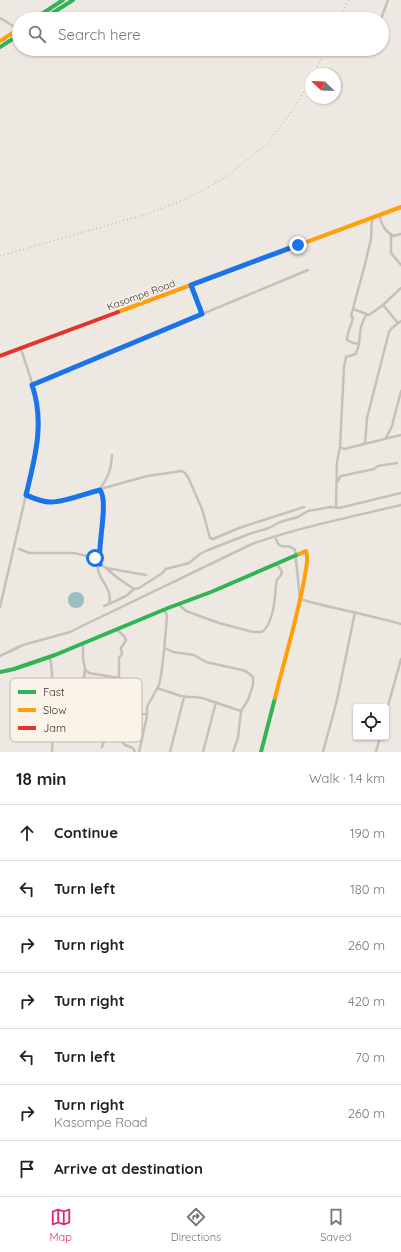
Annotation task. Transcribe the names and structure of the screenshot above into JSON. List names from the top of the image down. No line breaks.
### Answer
{"streets":{"main road":["Kasompe Road"]},"legend":["Fast","Slow","Jam"],"north":"top left","page":{"search":"Search here","heading":["18 min","Walk · 1.4 km"],"list":[["Continue","190 m"],["Turn left","180 m"],["Turn right","260 m"],["Turn right","420 m"],["Turn left","70 m"],["Turn right","Kasompe Road","260 m"],"Arrive at destination"],"nav":["Map","Directions","Saved"]}}
